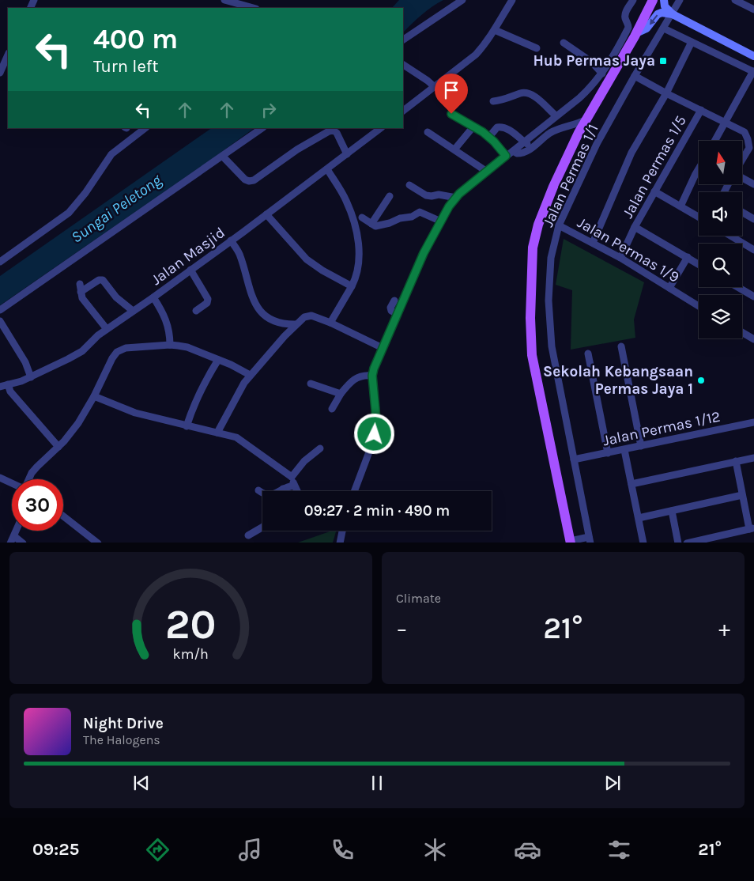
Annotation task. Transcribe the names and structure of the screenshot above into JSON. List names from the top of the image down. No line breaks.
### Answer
{"streets":{"street":["Jalan Permas 1/5","Jalan Permas 1/1","Jalan Permas 1/9","Jalan Masjid","Jalan Permas 1/12"]},"crossings":[["Jalan Permas 1/5","Jalan Permas 1/9"],["Jalan Permas 1/1","Jalan Permas 1/9"],["Jalan Permas 1/1","Jalan Permas 1/12"]],"water":["Sungai Peletong"],"places":{"transit":["Hub Permas Jaya"],"other":["Sekolah Kebangsaan Permas Jaya 1"]},"north":"top","page":{"turn":["400 m","Turn left"],"limit":"30","trip":"09:27 · 2 min · 490 m","tile":"Climate","heat":["−","21°","+"],"song":["Night Drive","The Halogens"],"tabs":["09:25","21°"],"gauge":["20","km/h"]}}
